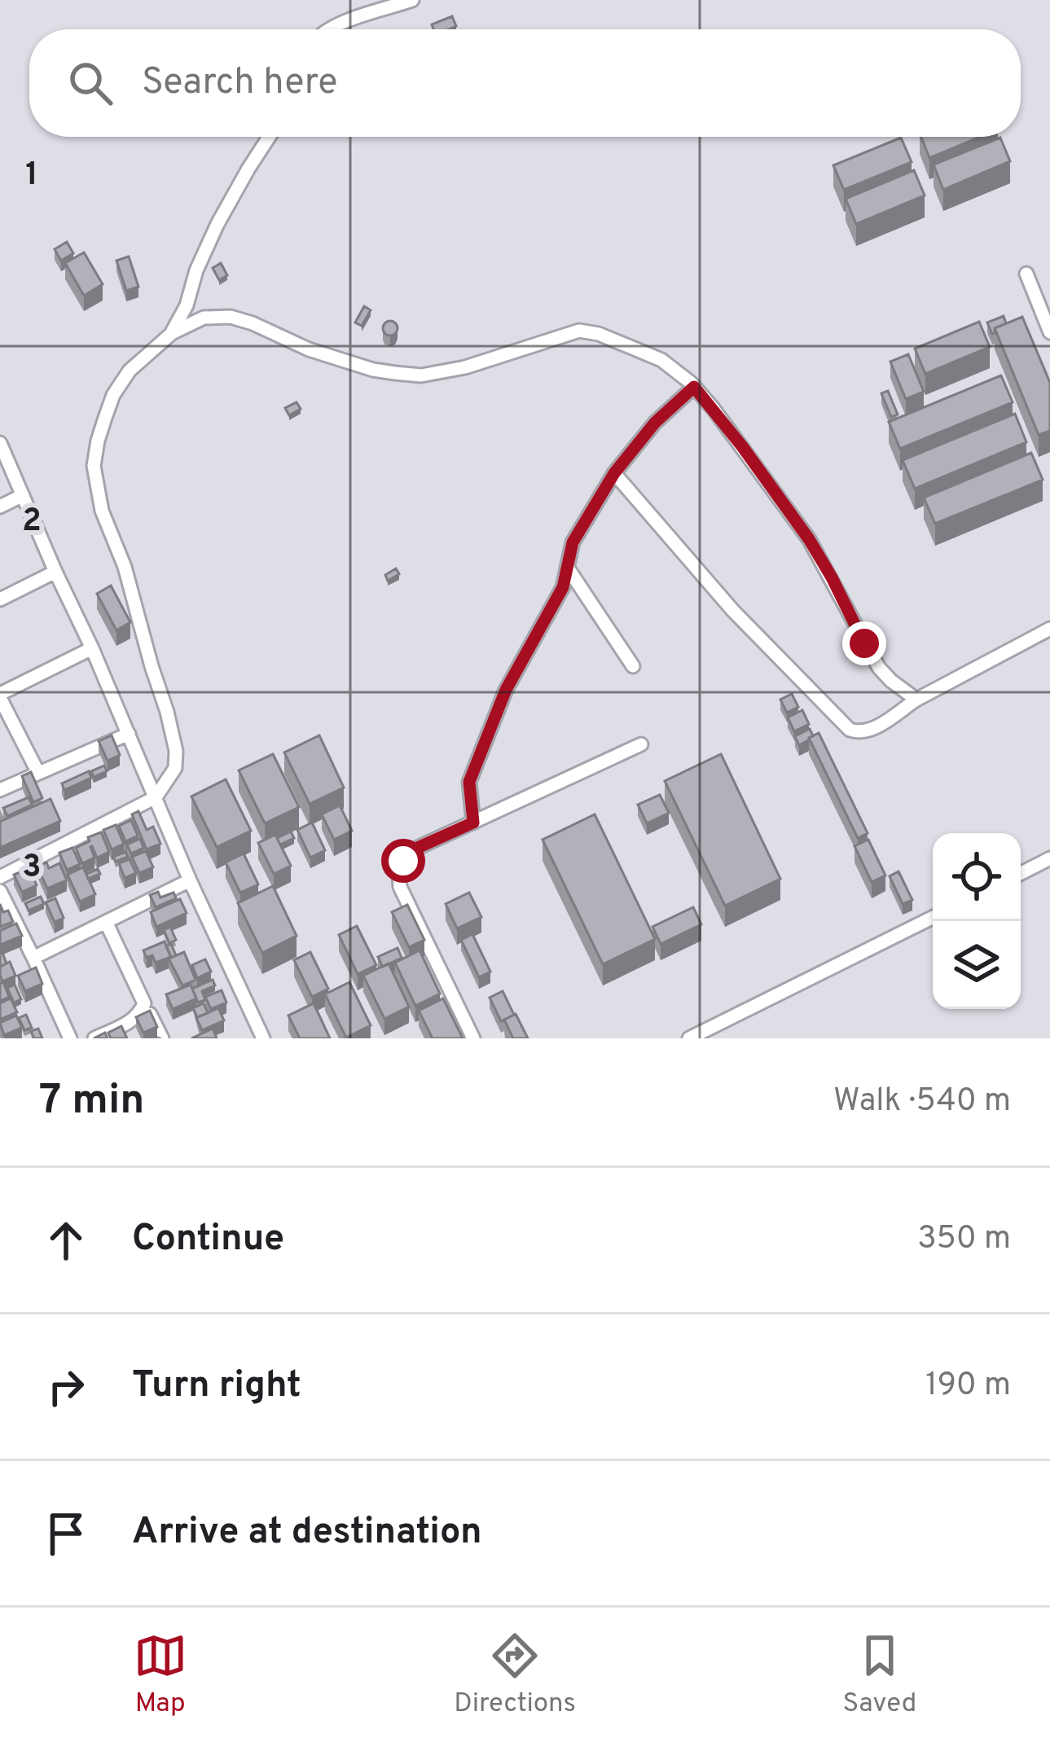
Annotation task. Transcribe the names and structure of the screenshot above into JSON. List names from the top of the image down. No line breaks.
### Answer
{"page":{"search":"Search here","heading":["7 min","Walk · 540 m"],"list":[["Continue","350 m"],["Turn right","190 m"],"Arrive at destination"],"nav":["Map","Directions","Saved"]},"grid":{"rows":["1","2","3"]}}
